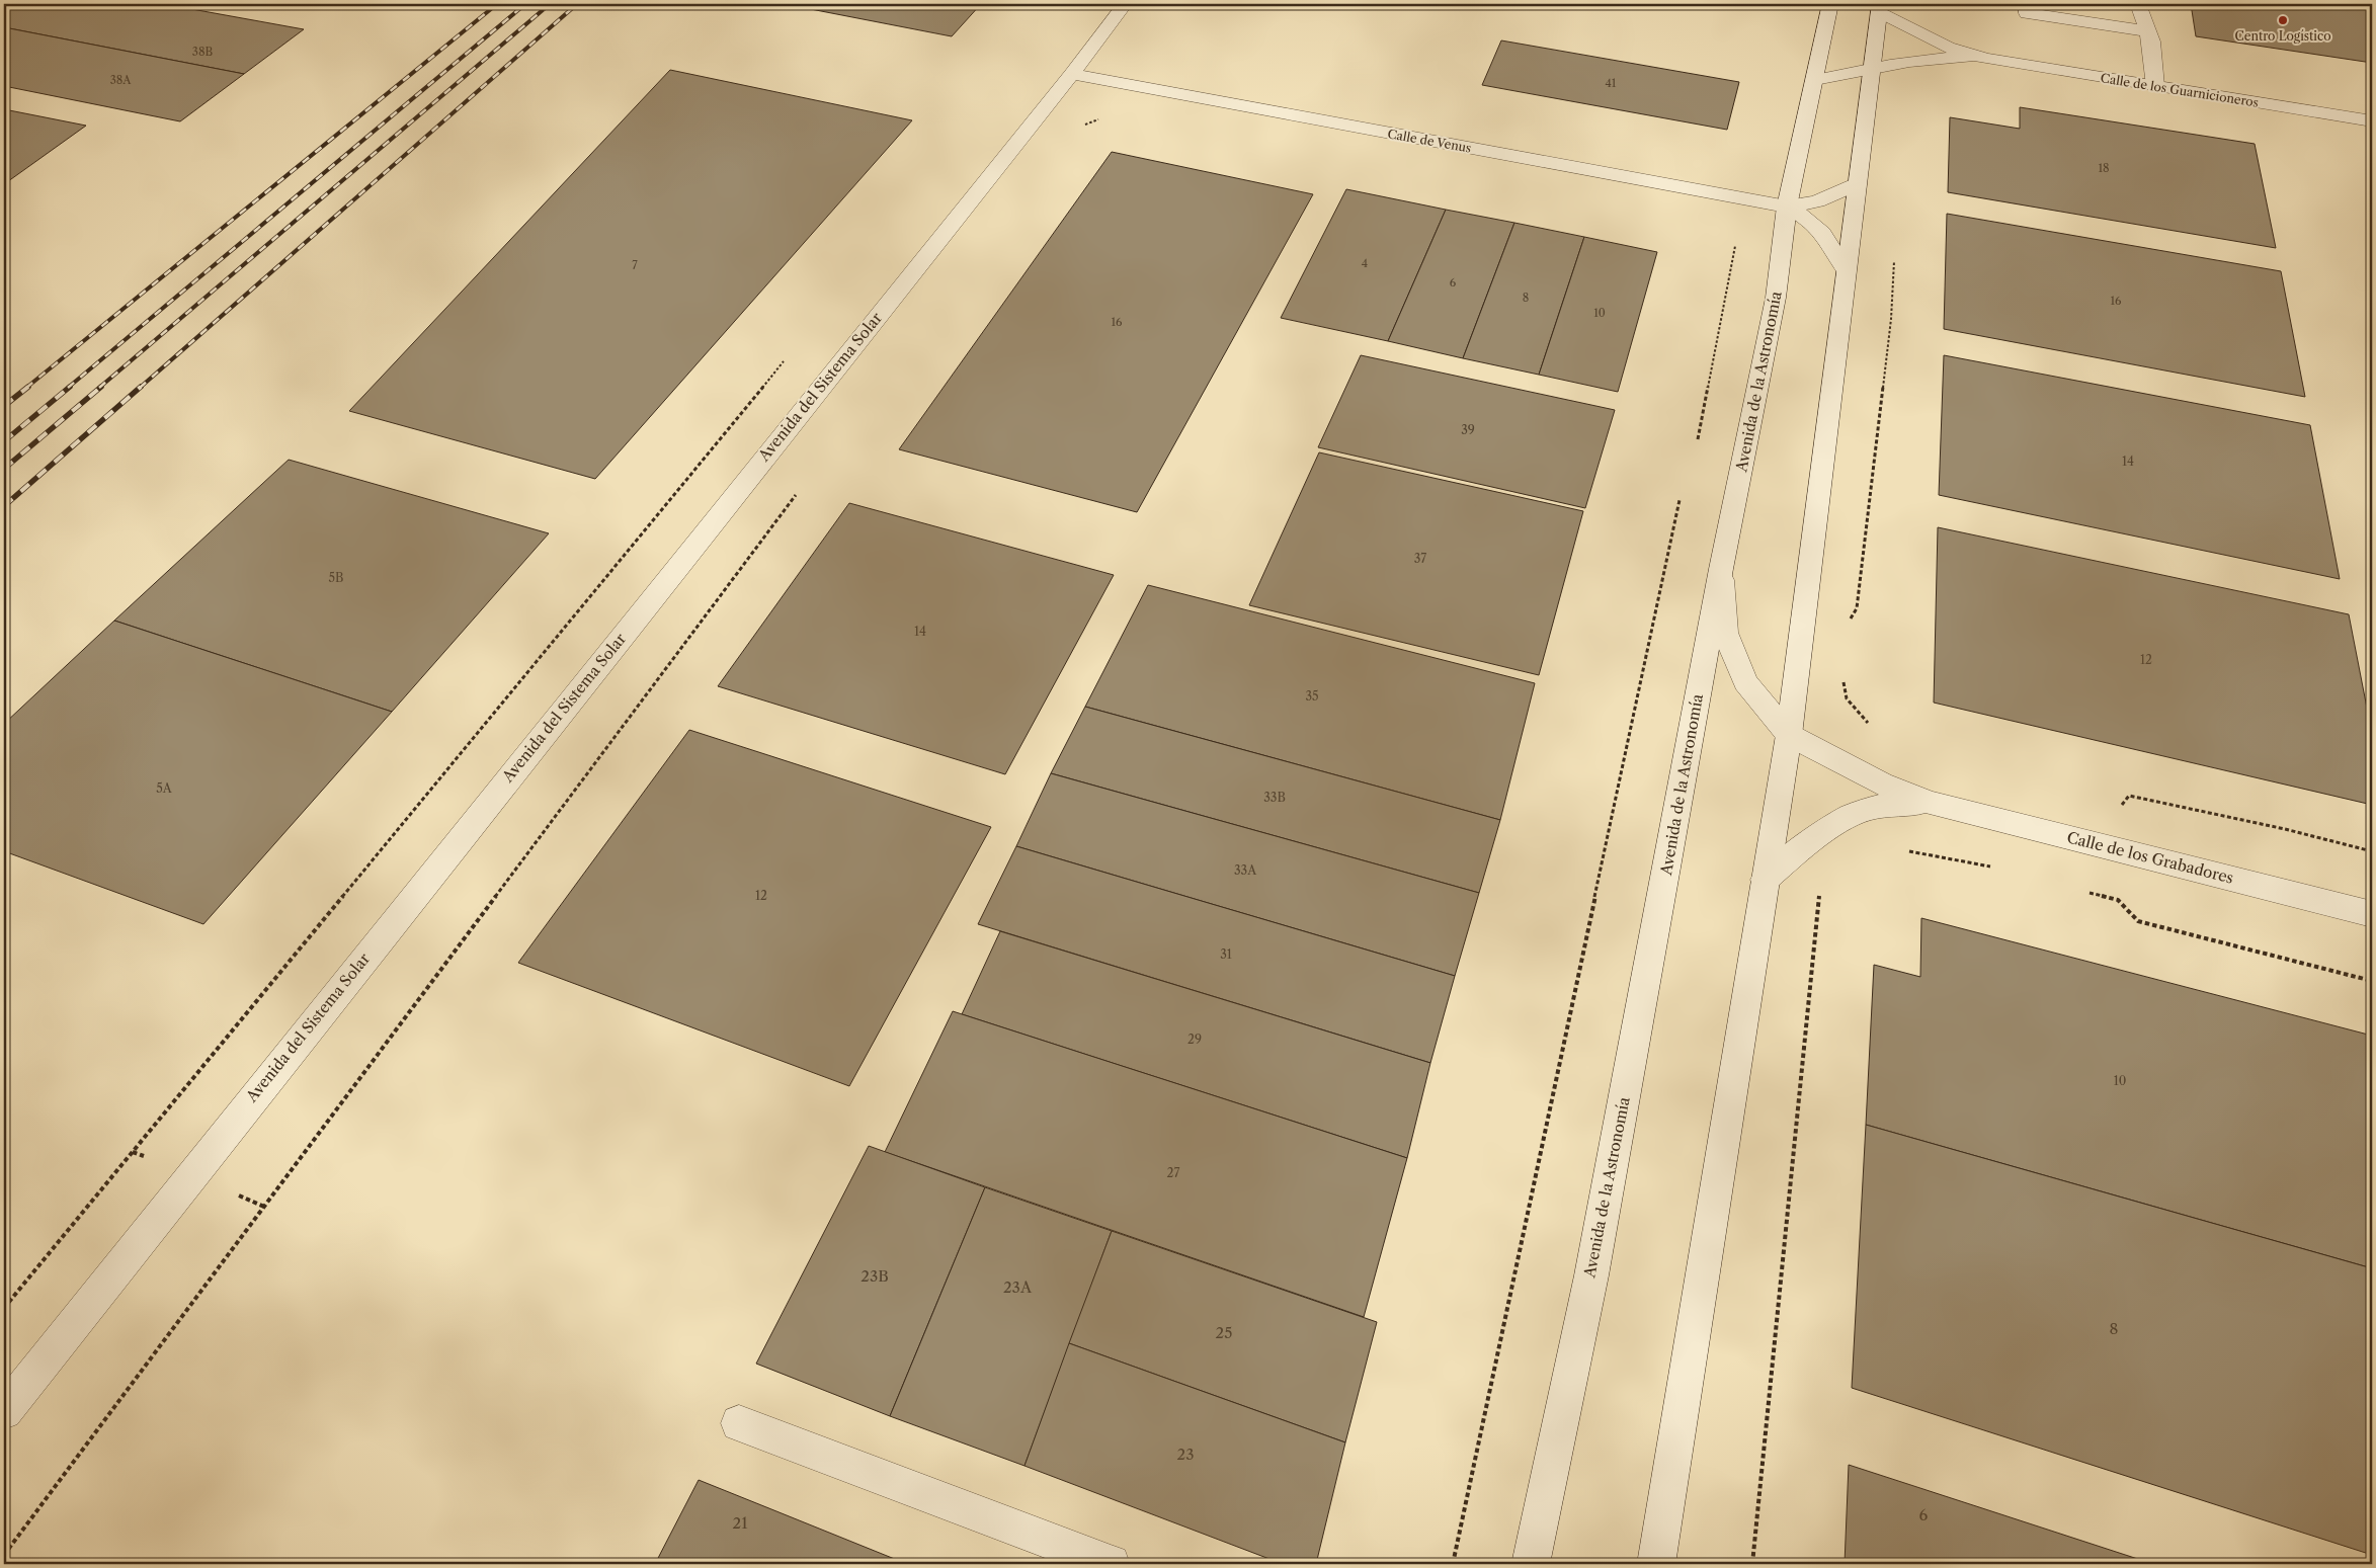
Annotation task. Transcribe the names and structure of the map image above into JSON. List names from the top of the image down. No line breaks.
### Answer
{"streets":{"street":["Calle de los Guarnicioneros","Calle de Venus","Avenida de la Astronomía","Avenida del Sistema Solar","Calle de los Grabadores"]},"crossings":[["Calle de los Guarnicioneros","Avenida de la Astronomía"],["Calle de Venus","Avenida de la Astronomía"],["Calle de Venus","Avenida del Sistema Solar"],["Avenida de la Astronomía","Calle de los Grabadores"]],"places":["Centro Logístico"],"house_numbers":["38B","38A","41","18","4","7","6","8","16","10","16","39","14","37","5B","14","12","35","5A","33B","33A","12","31","29","10","27","23B","23A","8","25","23","6","21"]}
